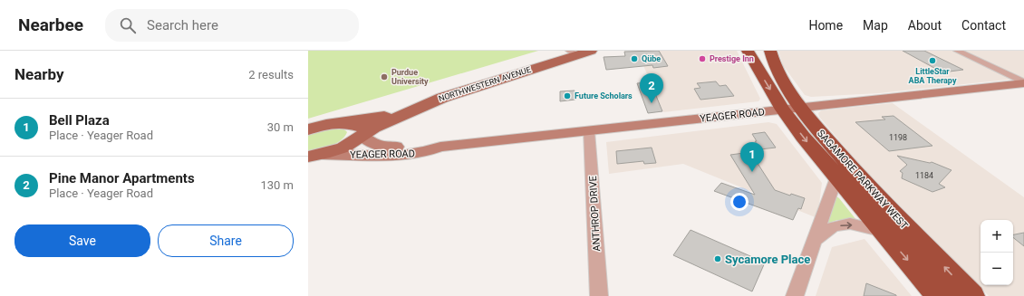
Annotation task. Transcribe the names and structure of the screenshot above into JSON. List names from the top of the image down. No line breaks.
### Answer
{"streets":{"highway":["SAGAMORE PARKWAY WEST"],"main road":["NORTHWESTERN AVENUE"],"street":["YEAGER ROAD","ANTHROP DRIVE"]},"crossings":[["NORTHWESTERN AVENUE","YEAGER ROAD"],["YEAGER ROAD","SAGAMORE PARKWAY WEST"],["YEAGER ROAD","ANTHROP DRIVE"]],"places":["Qübe","Prestige Inn","LittleStar ABA Therapy","Purdue University","Future Scholars","Sycamore Place"],"house_numbers":["1198","1184"],"page":{"header":"Nearbee","search":"Search here","nav":["Home","Map","About","Contact"],"heading":["Nearby","2 results"],"pins":["2","1"],"list":[{"mark":"1","name":"Bell Plaza","note":"Place · Yeager Road","value":"30 m"},{"mark":"2","name":"Pine Manor Apartments","note":"Place · Yeager Road","value":"130 m"}],"buttons":["Save","Share"],"map_buttons":["+","−"]}}
